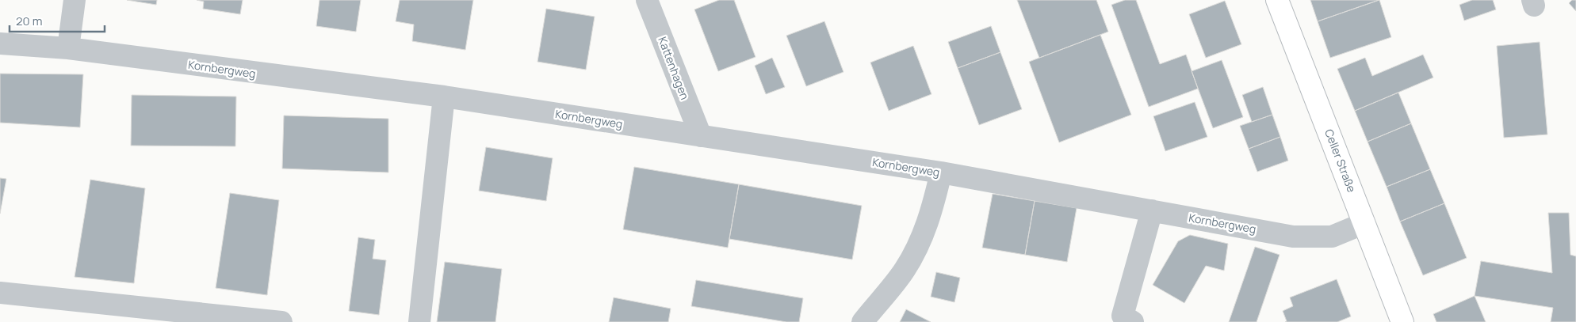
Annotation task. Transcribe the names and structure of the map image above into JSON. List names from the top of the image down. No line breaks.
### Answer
{"streets":{"main road":["Celler Straße"],"street":["Kattenhagen","Kornbergweg"]},"crossings":[["Kattenhagen","Kornbergweg"],["Kornbergweg","Celler Straße"]],"scale_bar":"20 m"}
